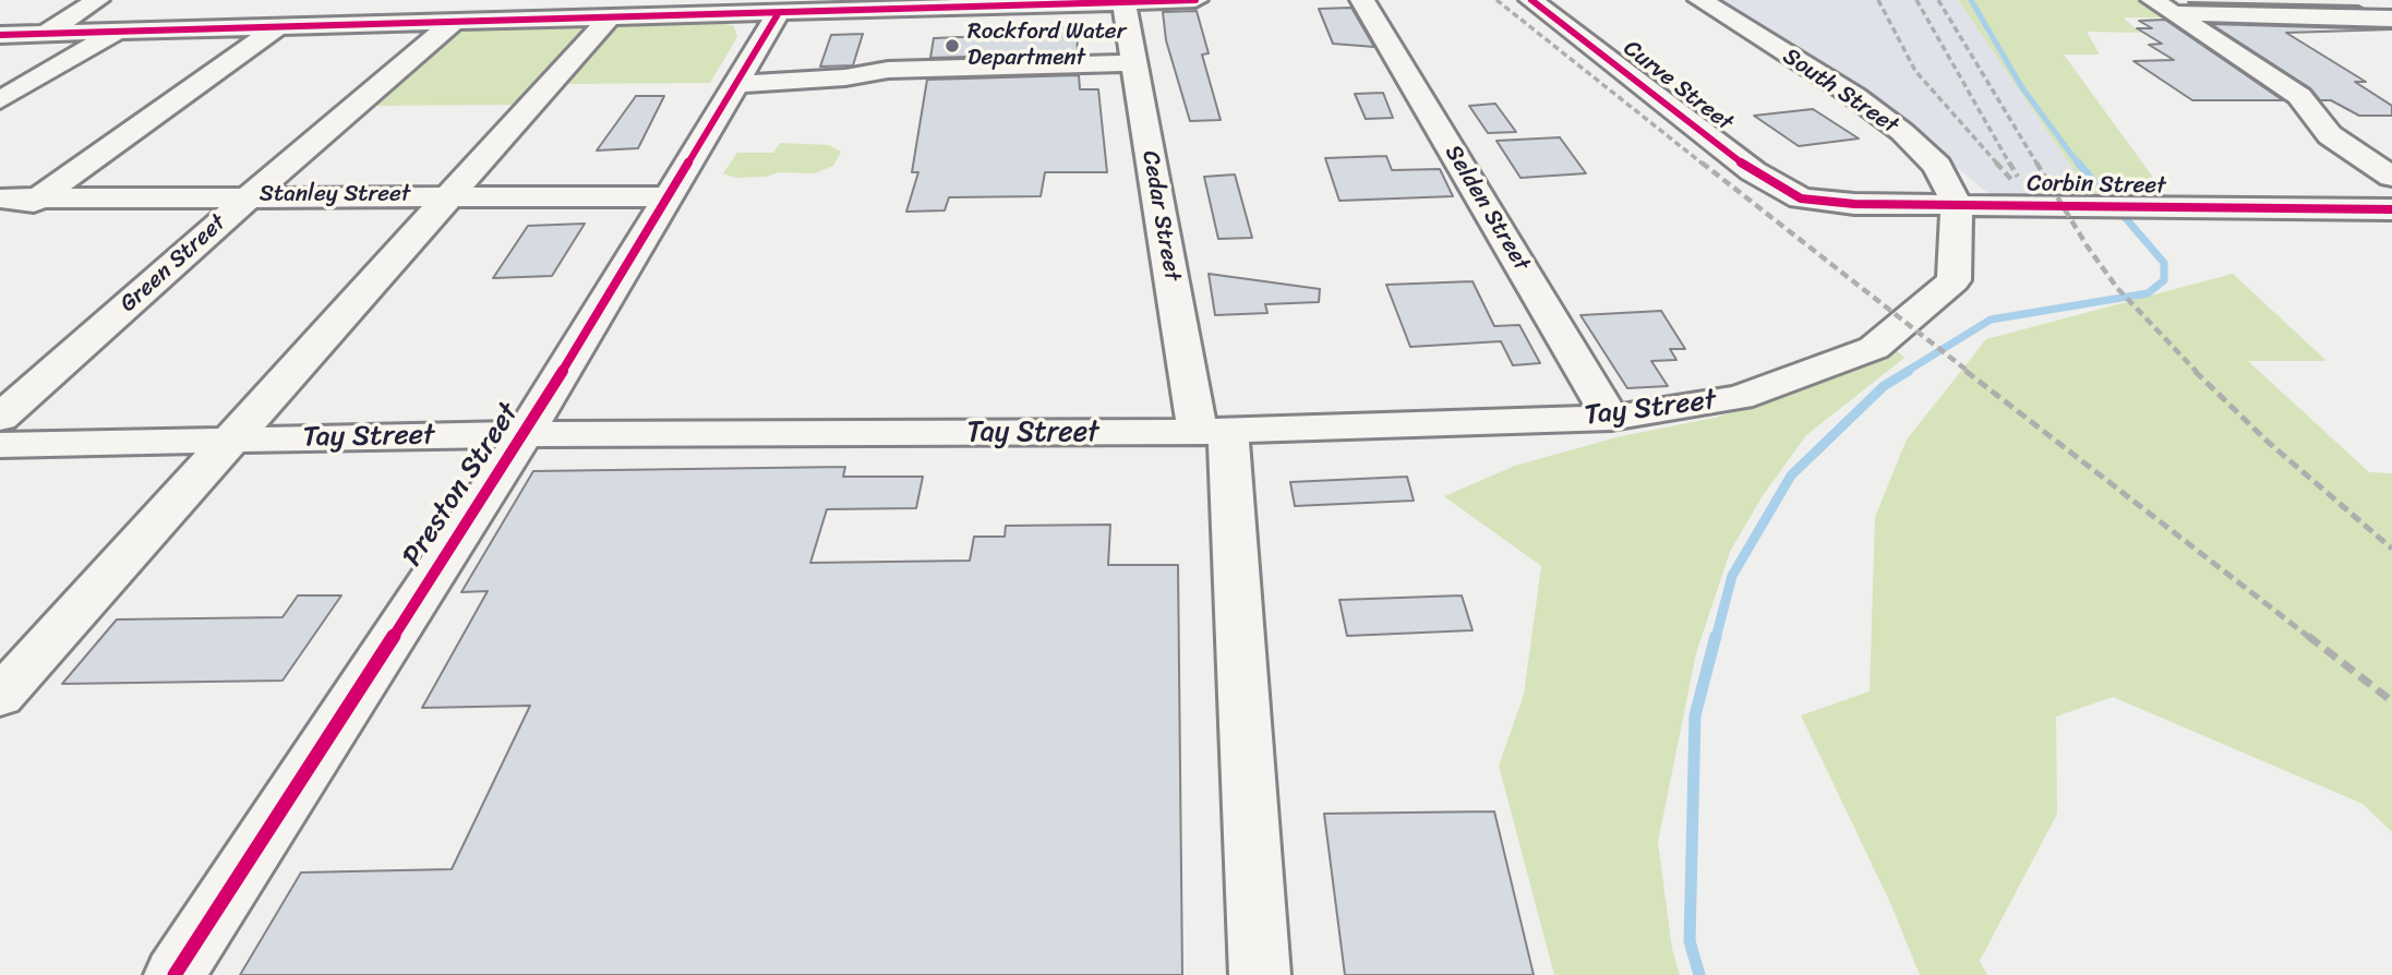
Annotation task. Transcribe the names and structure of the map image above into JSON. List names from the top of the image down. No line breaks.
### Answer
{"streets":{"street":["Curve Street","South Street","Corbin Street","Stanley Street","Selden Street","Cedar Street","Green Street","Tay Street","Preston Street"]},"crossings":[["Curve Street","Corbin Street"],["South Street","Corbin Street"],["South Street","Tay Street"],["Corbin Street","Tay Street"],["Stanley Street","Green Street"],["Stanley Street","Preston Street"],["Selden Street","Tay Street"],["Cedar Street","Tay Street"],["Tay Street","Preston Street"]],"places":["Rockford Water Department"]}
